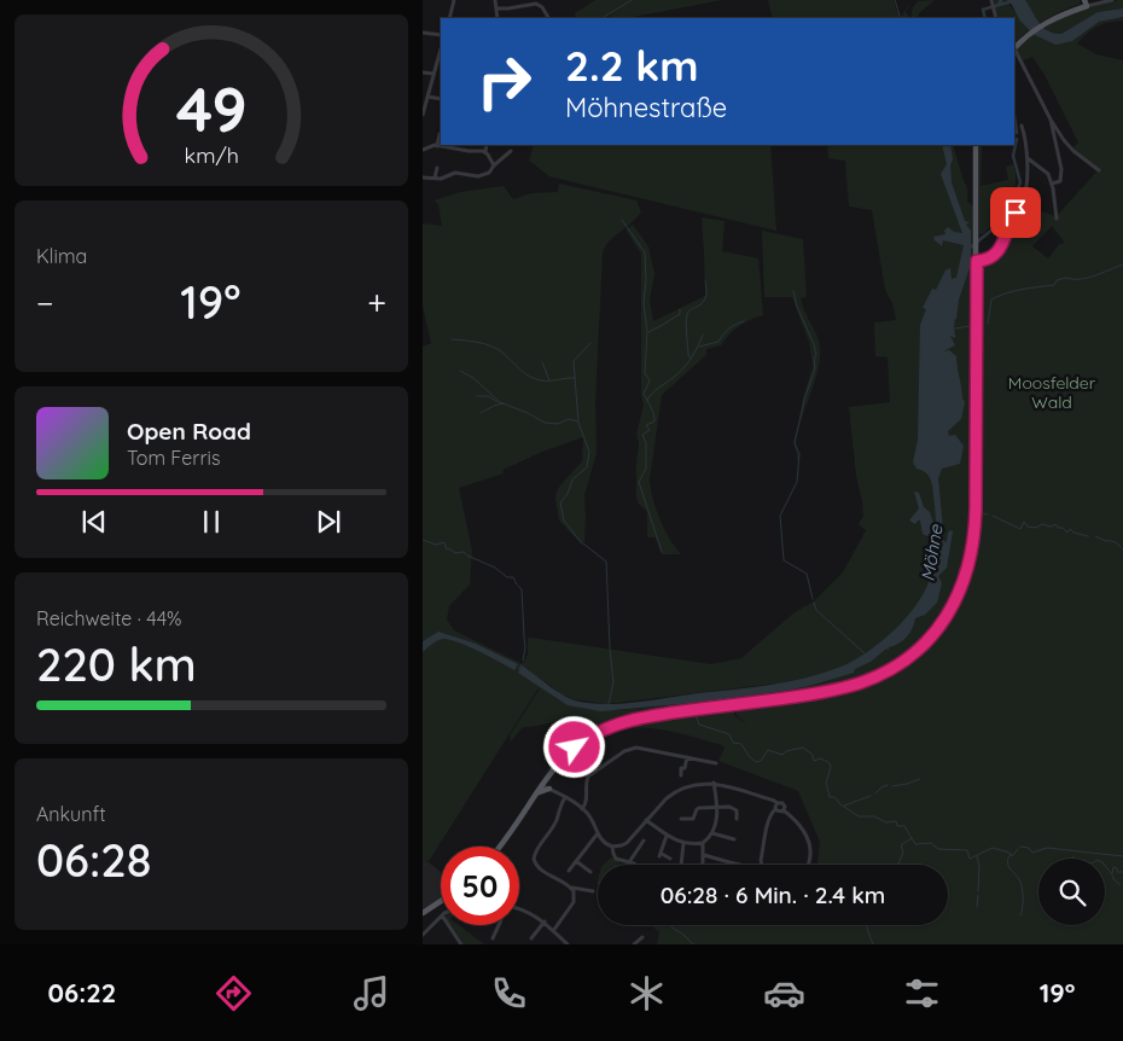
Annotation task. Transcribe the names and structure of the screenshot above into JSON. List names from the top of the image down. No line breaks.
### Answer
{"water":["Möhne"],"parks":["Moosfelder Wald"],"page":{"turn":["2.2 km","Möhnestraße"],"tile":["Klima",["Reichweite · 44%","220 km"],["Ankunft","06:28"]],"heat":["−","19°","+"],"song":["Open Road","Tom Ferris"],"limit":"50","trip":"06:28 · 6 Min. · 2.4 km","tabs":["06:22","19°"],"gauge":["49","km/h"]}}
